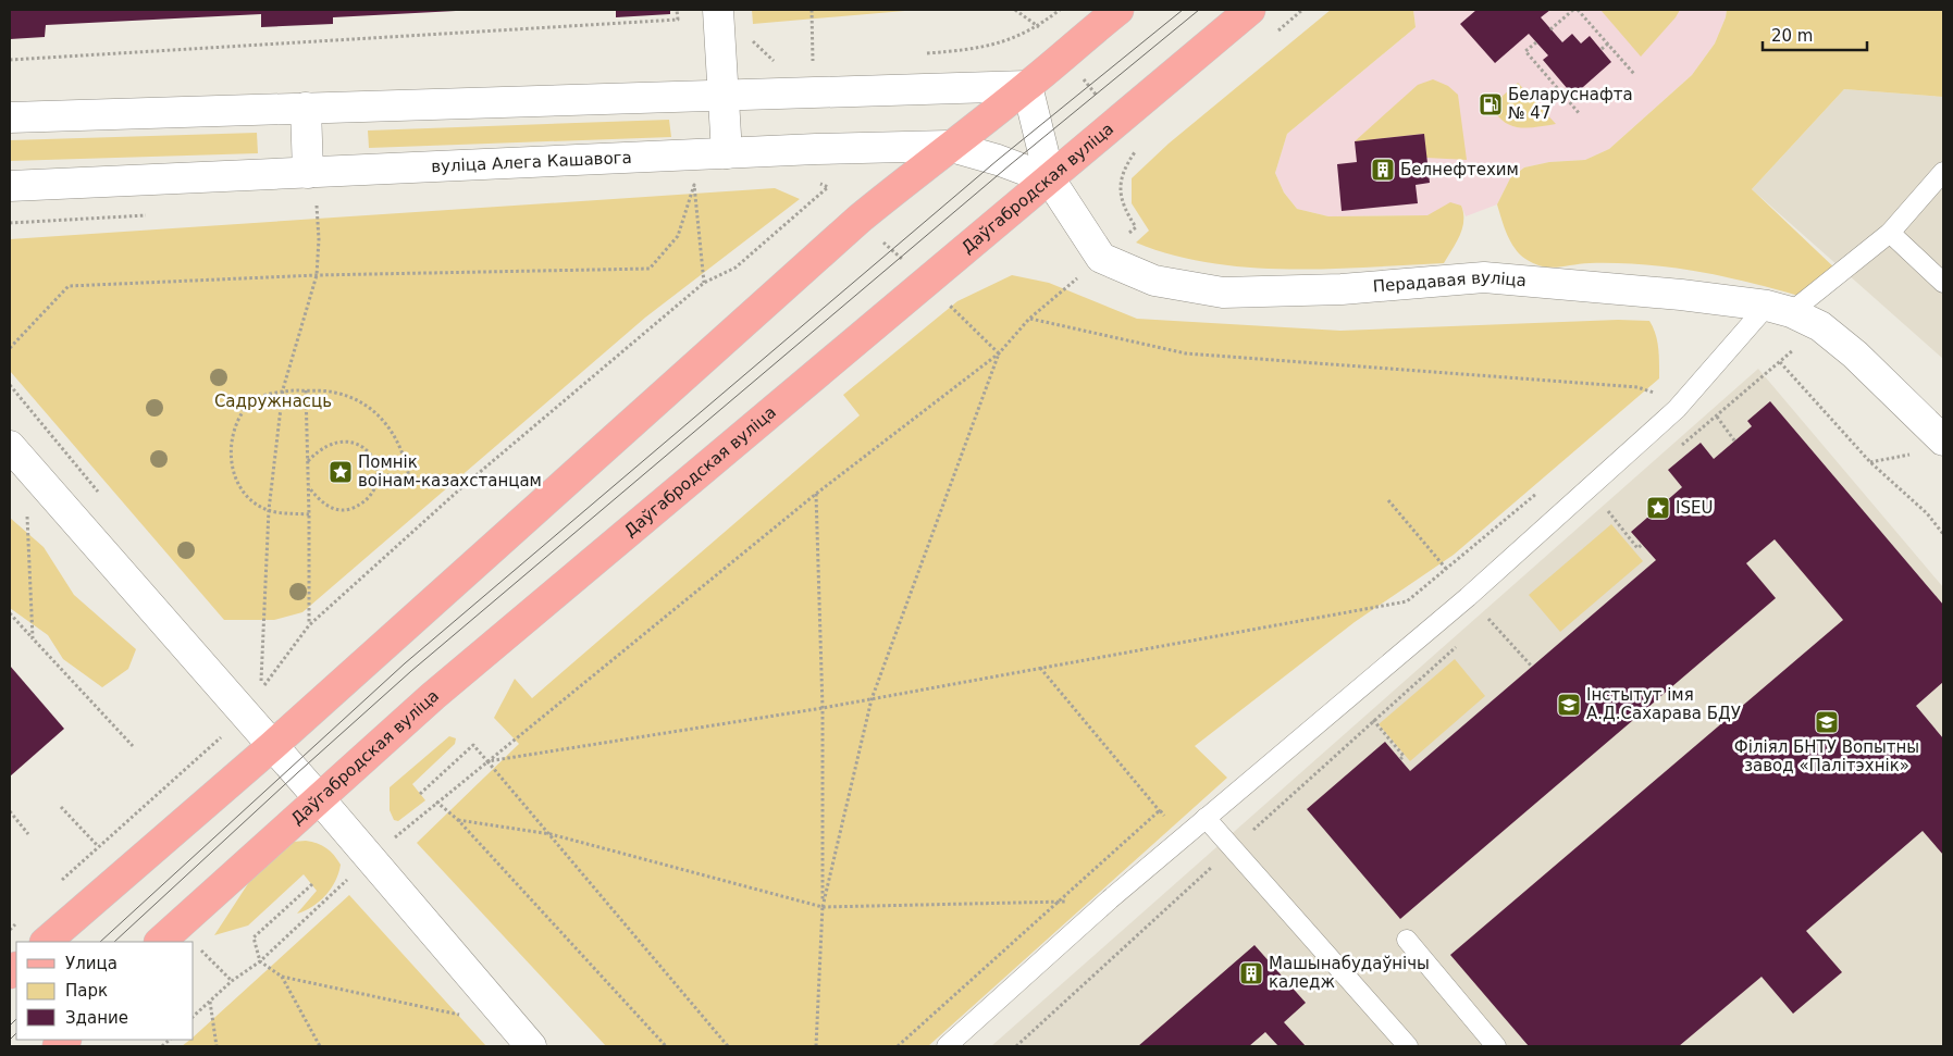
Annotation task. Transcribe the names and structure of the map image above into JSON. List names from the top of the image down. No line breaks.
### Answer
{"streets":{"main road":["вуліца Алега Кашавога","Даўгабродская вуліца","Перадавая вуліца"]},"crossings":[["вуліца Алега Кашавога","Даўгабродская вуліца"],["вуліца Алега Кашавога","Перадавая вуліца"],["Даўгабродская вуліца","Перадавая вуліца"]],"parks":["Садружнасць"],"places":{"fuel station":["Беларуснафта № 47"],"building":["Белнефтехим","Машынабудаўнічы каледж"],"place":["Помнік воінам-казахстанцам","ISEU"],"school or university":["Інстытут імя А.Д.Сахарава БДУ","Філіял БНТУ Вопытны завод «Палітэхнік»"]},"legend":["Улица","Парк","Здание"],"scale_bar":"20 m"}
